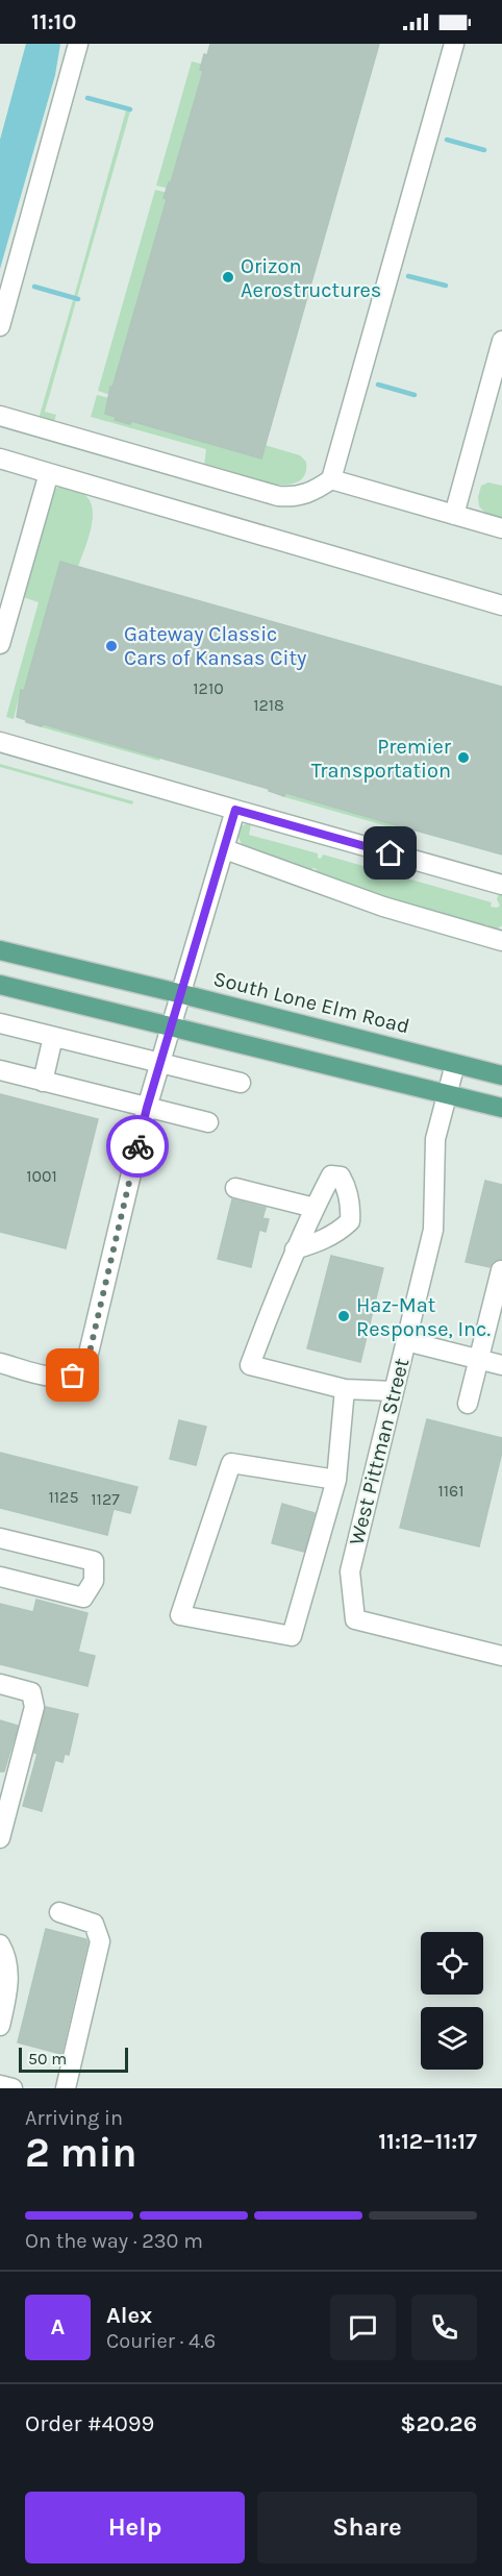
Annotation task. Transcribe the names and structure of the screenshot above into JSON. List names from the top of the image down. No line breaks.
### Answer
{"streets":{"main road":["South Lone Elm Road"],"street":["West Pittman Street"]},"crossings":[["South Lone Elm Road","West Pittman Street"]],"places":["Orizon Aerostructures","Gateway Classic Cars of Kansas City","Premier Transportation","Haz-Mat Response, Inc."],"house_numbers":["1210","1218","1001","1161","1125","1127"],"scale_bar":"50 m","page":{"status":"11:10","scale":"50 m","heading":["2 min","Arriving in","11:12–11:17"],"panel":["Alex","Courier · 4.6","Order #4099","$20.26"],"bar":"On the way · 230 m","round":"A","buttons":["Help","Share"]}}
